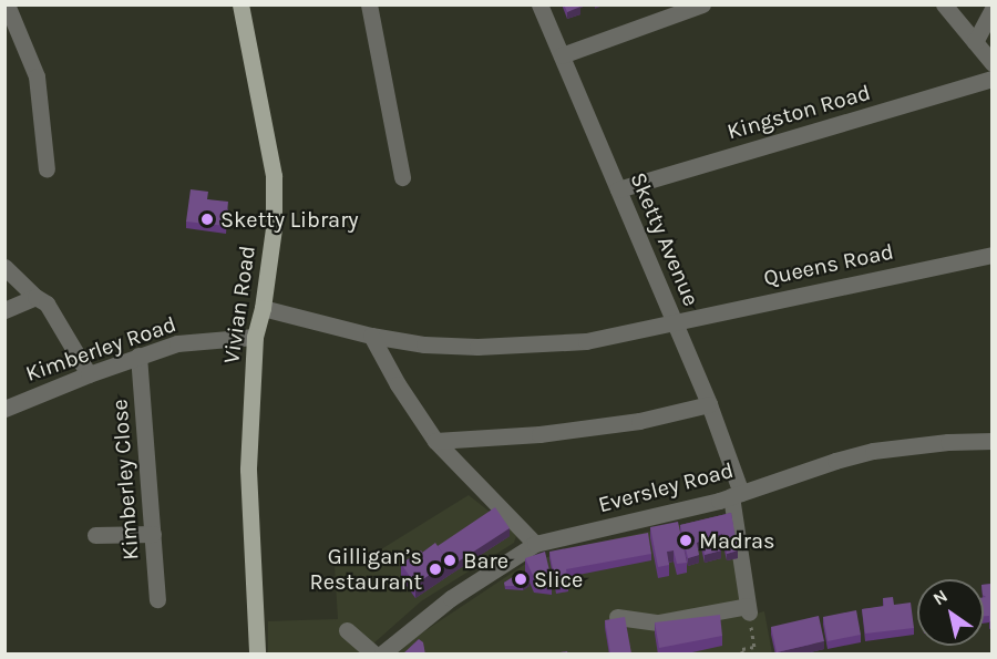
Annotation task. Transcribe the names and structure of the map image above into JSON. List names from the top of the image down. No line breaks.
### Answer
{"streets":{"main road":["Vivian Road"],"street":["Kingston Road","Sketty Avenue","Queens Road","Kimberley Road","Kimberley Close","Eversley Road"]},"crossings":[["Kingston Road","Sketty Avenue"],["Sketty Avenue","Queens Road"],["Sketty Avenue","Eversley Road"],["Queens Road","Vivian Road"],["Vivian Road","Kimberley Road"],["Kimberley Road","Kimberley Close"]],"places":["Sketty Library","Madras","Bare","Gilligan’s Restaurant","Slice"],"north":"top left"}
